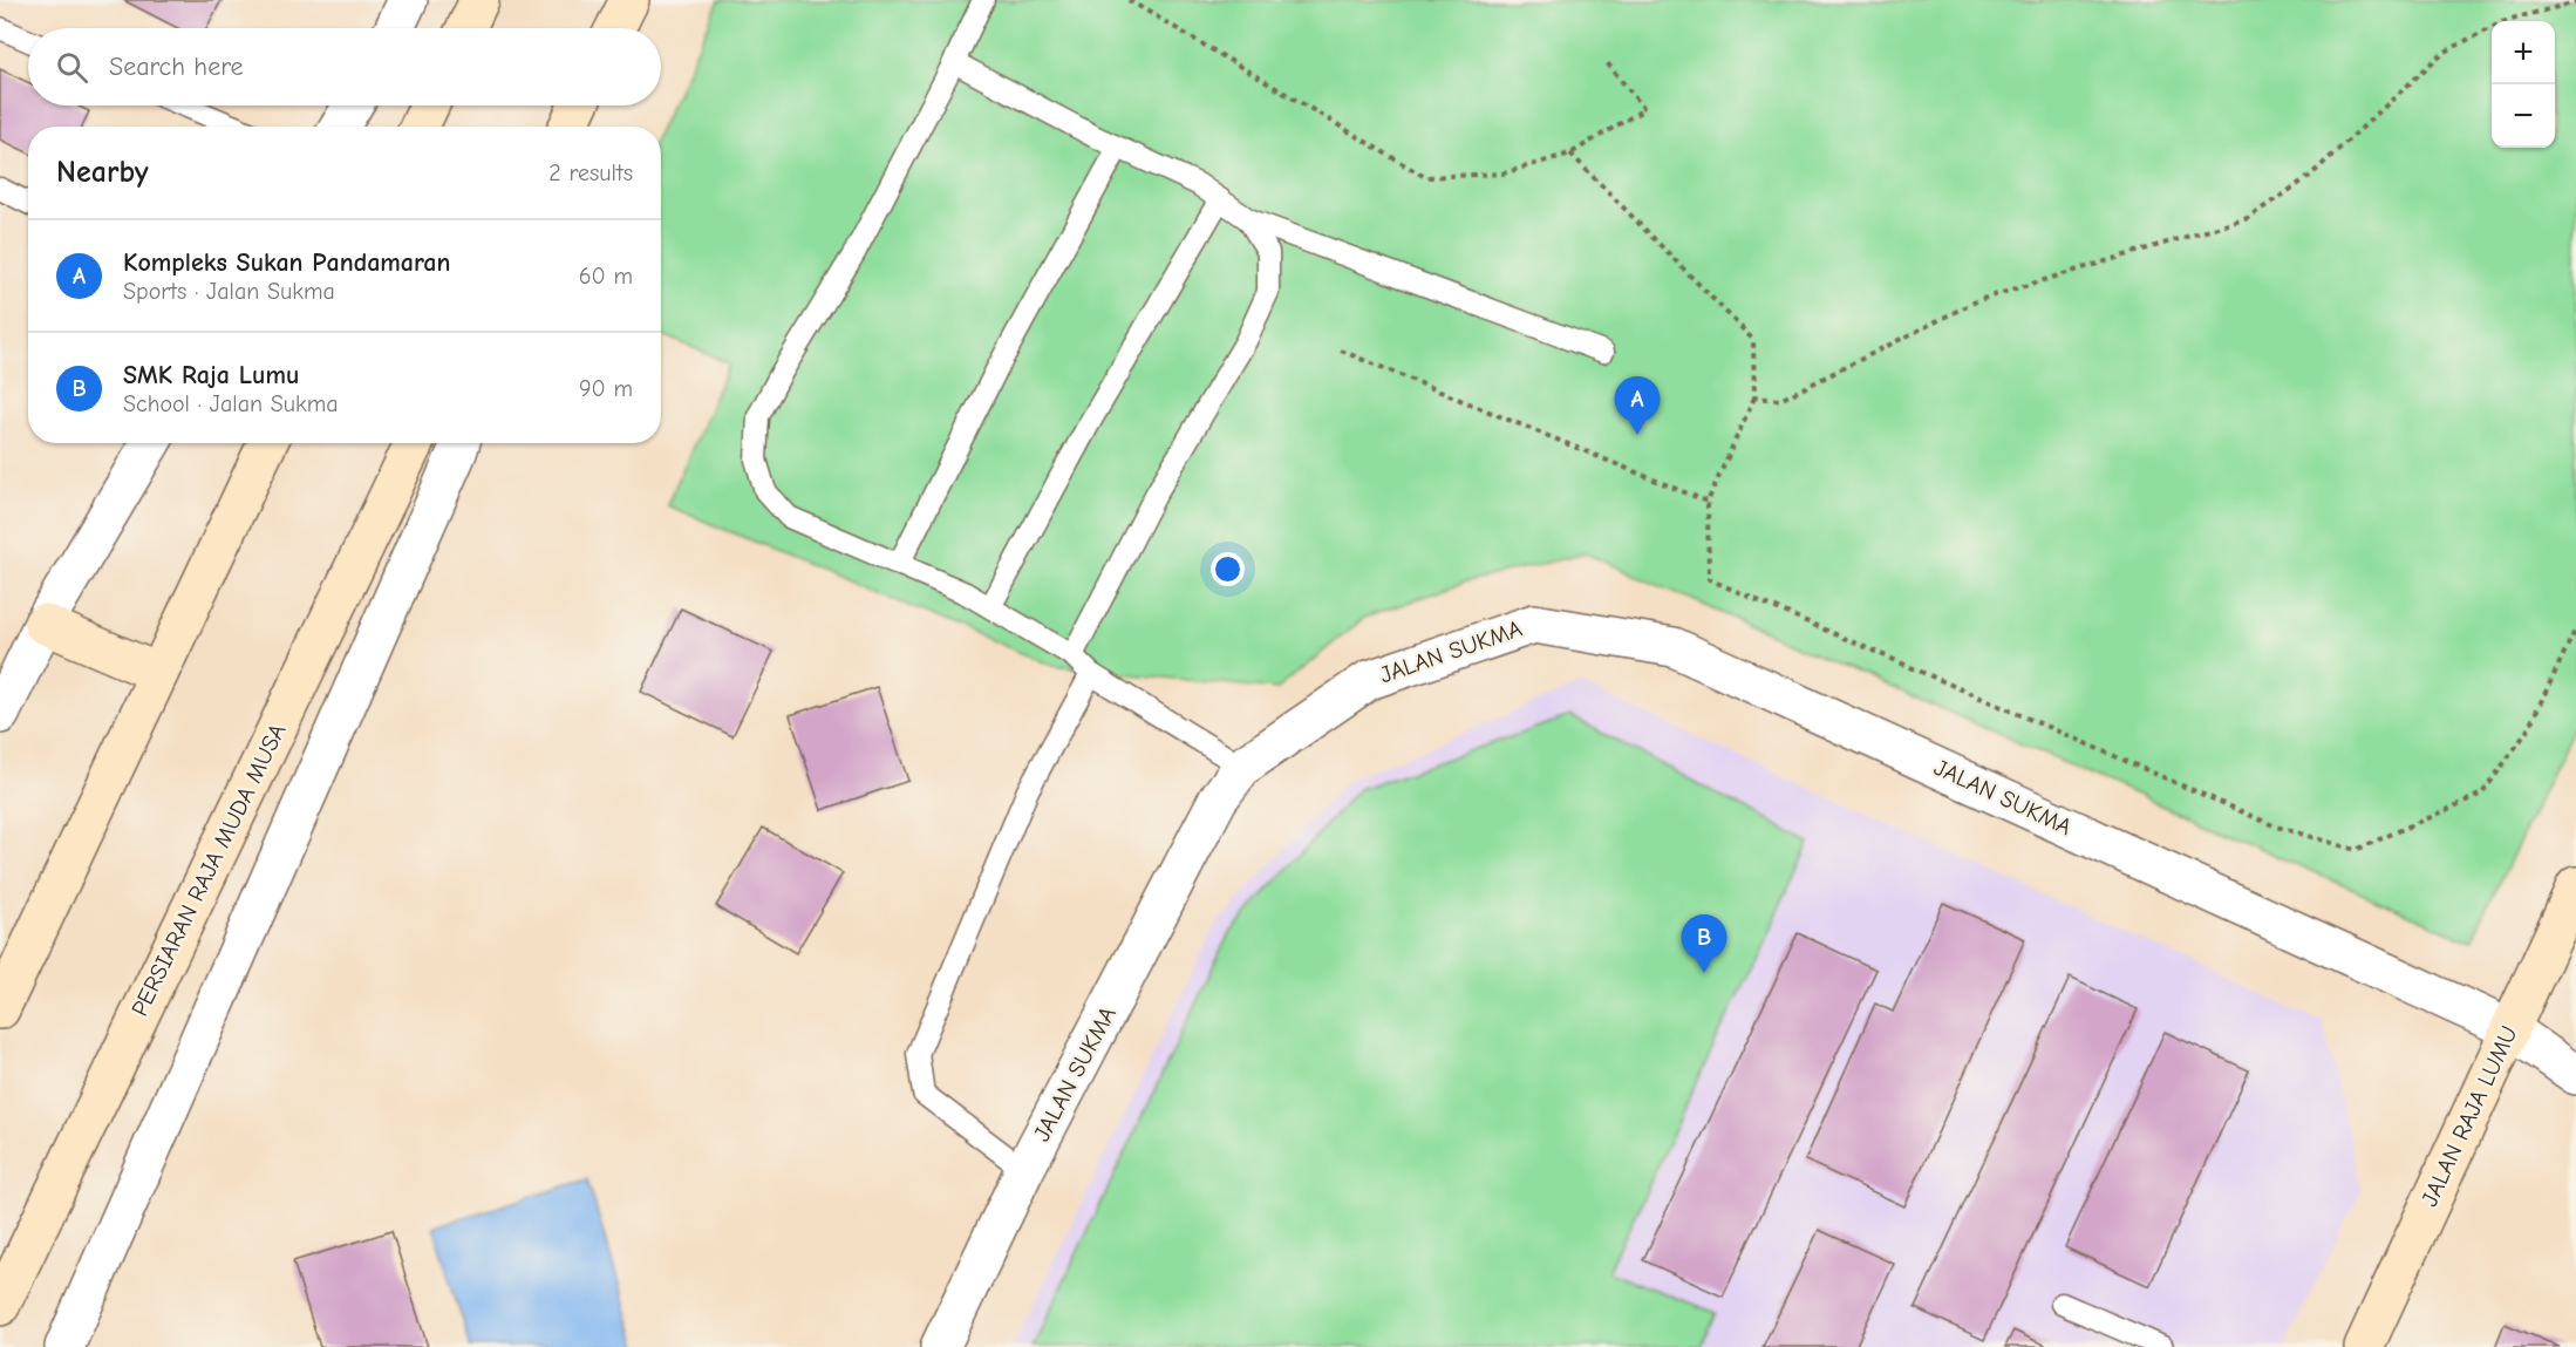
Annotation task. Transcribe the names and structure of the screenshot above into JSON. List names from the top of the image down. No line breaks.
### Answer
{"streets":{"main road":["PERSIARAN RAJA MUDA MUSA","JALAN RAJA LUMU"],"street":["JALAN SUKMA"]},"crossings":[["JALAN SUKMA","JALAN RAJA LUMU"]],"page":{"map_buttons":["+","−"],"search":"Search here","heading":["Nearby","2 results"],"list":[{"mark":"A","name":"Kompleks Sukan Pandamaran","note":"Sports · Jalan Sukma","value":"60 m"},{"mark":"B","name":"SMK Raja Lumu","note":"School · Jalan Sukma","value":"90 m"}],"pins":["A","B"]}}
